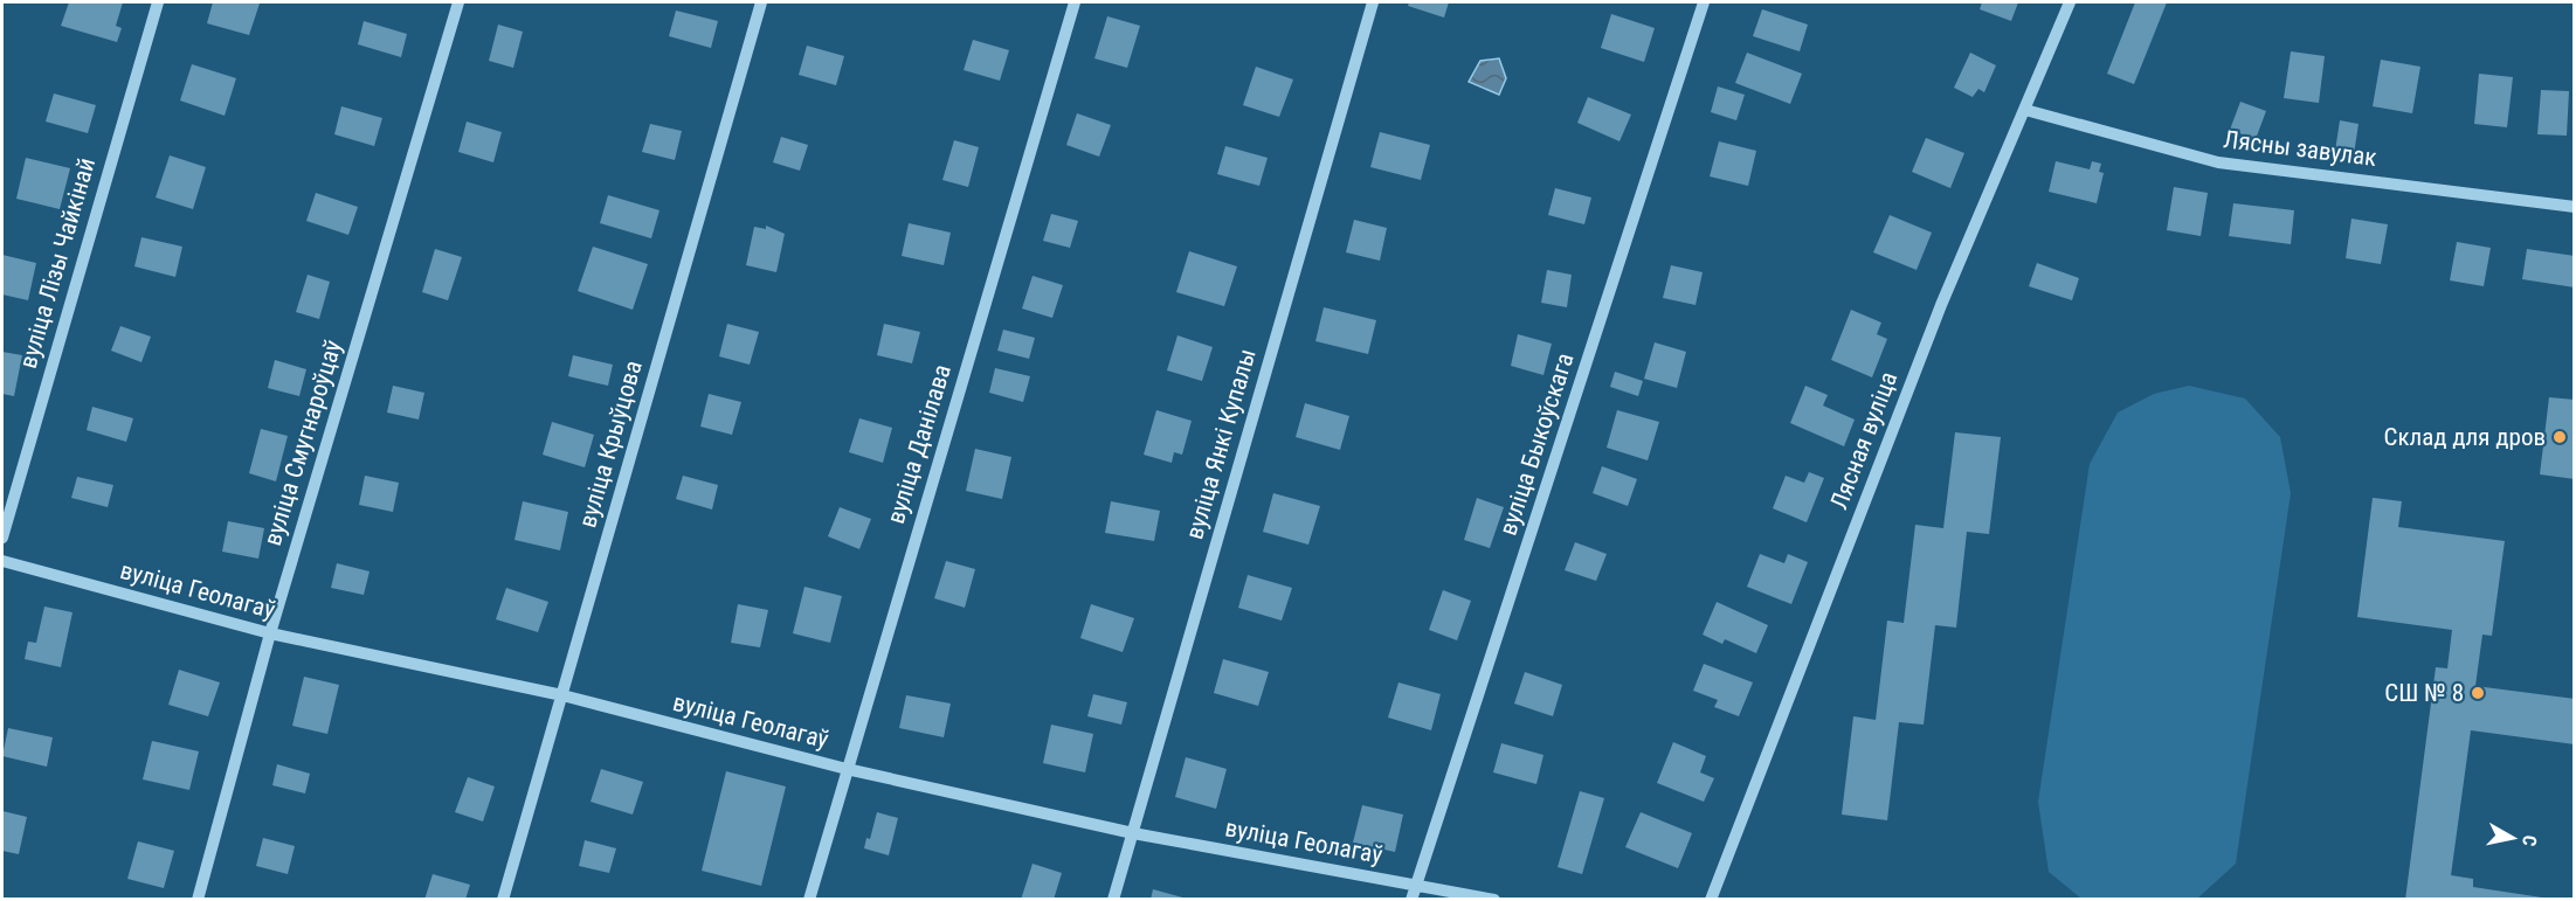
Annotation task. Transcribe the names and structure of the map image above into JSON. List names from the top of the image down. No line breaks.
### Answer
{"streets":{"street":["Лясны завулак","вуліца Лізы Чайкінай","Лясная вуліца","вуліца Смугнароўцаў","вуліца Крыўцова","вуліца Данілава","вуліца Янкі Купалы","вуліца Быкоўскага","вуліца Геолагаў"]},"crossings":[["Лясны завулак","Лясная вуліца"],["вуліца Смугнароўцаў","вуліца Геолагаў"],["вуліца Крыўцова","вуліца Геолагаў"],["вуліца Данілава","вуліца Геолагаў"],["вуліца Янкі Купалы","вуліца Геолагаў"],["вуліца Быкоўскага","вуліца Геолагаў"]],"places":["Склад для дров","СШ № 8"],"north":"right"}
